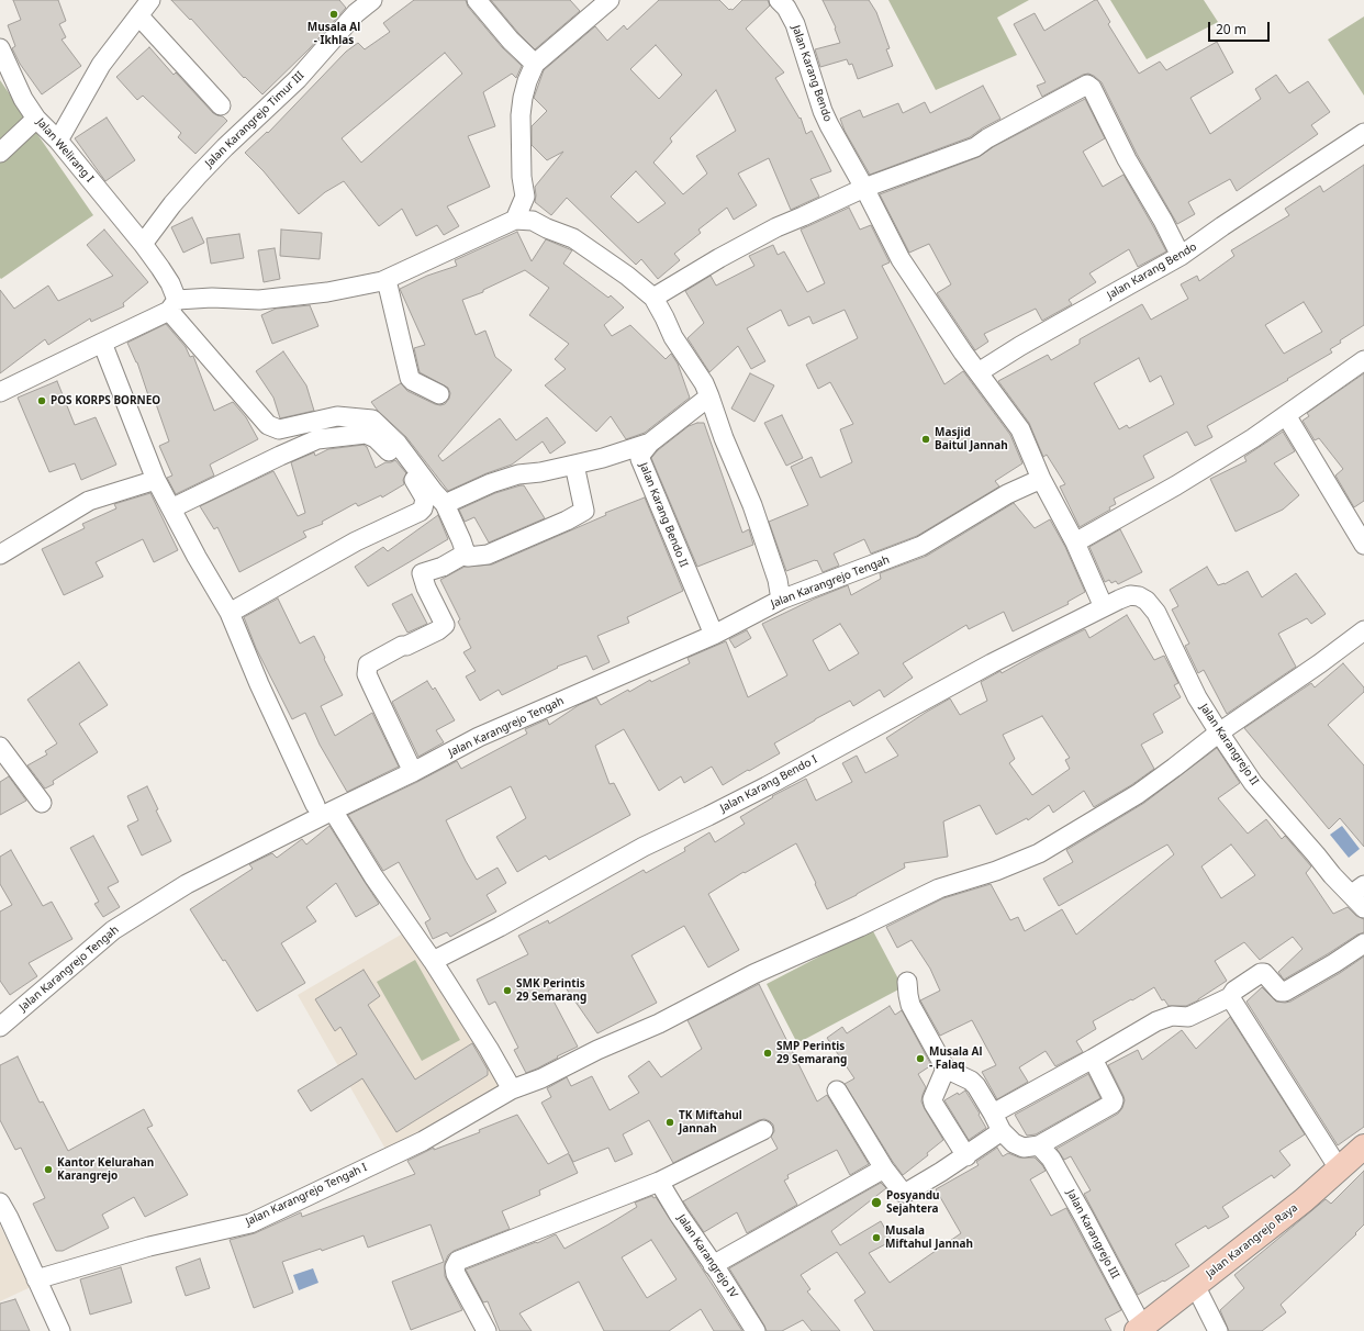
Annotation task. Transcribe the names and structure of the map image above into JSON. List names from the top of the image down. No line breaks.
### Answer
{"streets":{"main road":["Jalan Karangrejo Raya"],"street":["Jalan Karang Bendo","Jalan Karangrejo Timur III","Jalan Welirang I","Jalan Karang Bendo II","Jalan Karangrejo Tengah","Jalan Karangrejo II","Jalan Karang Bendo I","Jalan Karangrejo Tengah I","Jalan Karangrejo III","Jalan Karangrejo IV"]},"crossings":[["Jalan Karang Bendo","Jalan Karangrejo Tengah"],["Jalan Karang Bendo","Jalan Karangrejo II"],["Jalan Karang Bendo","Jalan Karang Bendo I"],["Jalan Karangrejo Timur III","Jalan Welirang I"],["Jalan Karang Bendo II","Jalan Karangrejo Tengah"],["Jalan Karangrejo II","Jalan Karang Bendo I"],["Jalan Karangrejo II","Jalan Karangrejo Tengah I"],["Jalan Karangrejo III","Jalan Karangrejo Raya"]],"places":["Musala Al - Ikhlas","POS KORPS BORNEO","Masjid Baitul Jannah","SMK Perintis 29 Semarang","SMP Perintis 29 Semarang","Musala Al - Falaq","TK Miftahul Jannah","Kantor Kelurahan Karangrejo","Posyandu Sejahtera","Musala Miftahul Jannah"],"scale_bar":"20 m"}
